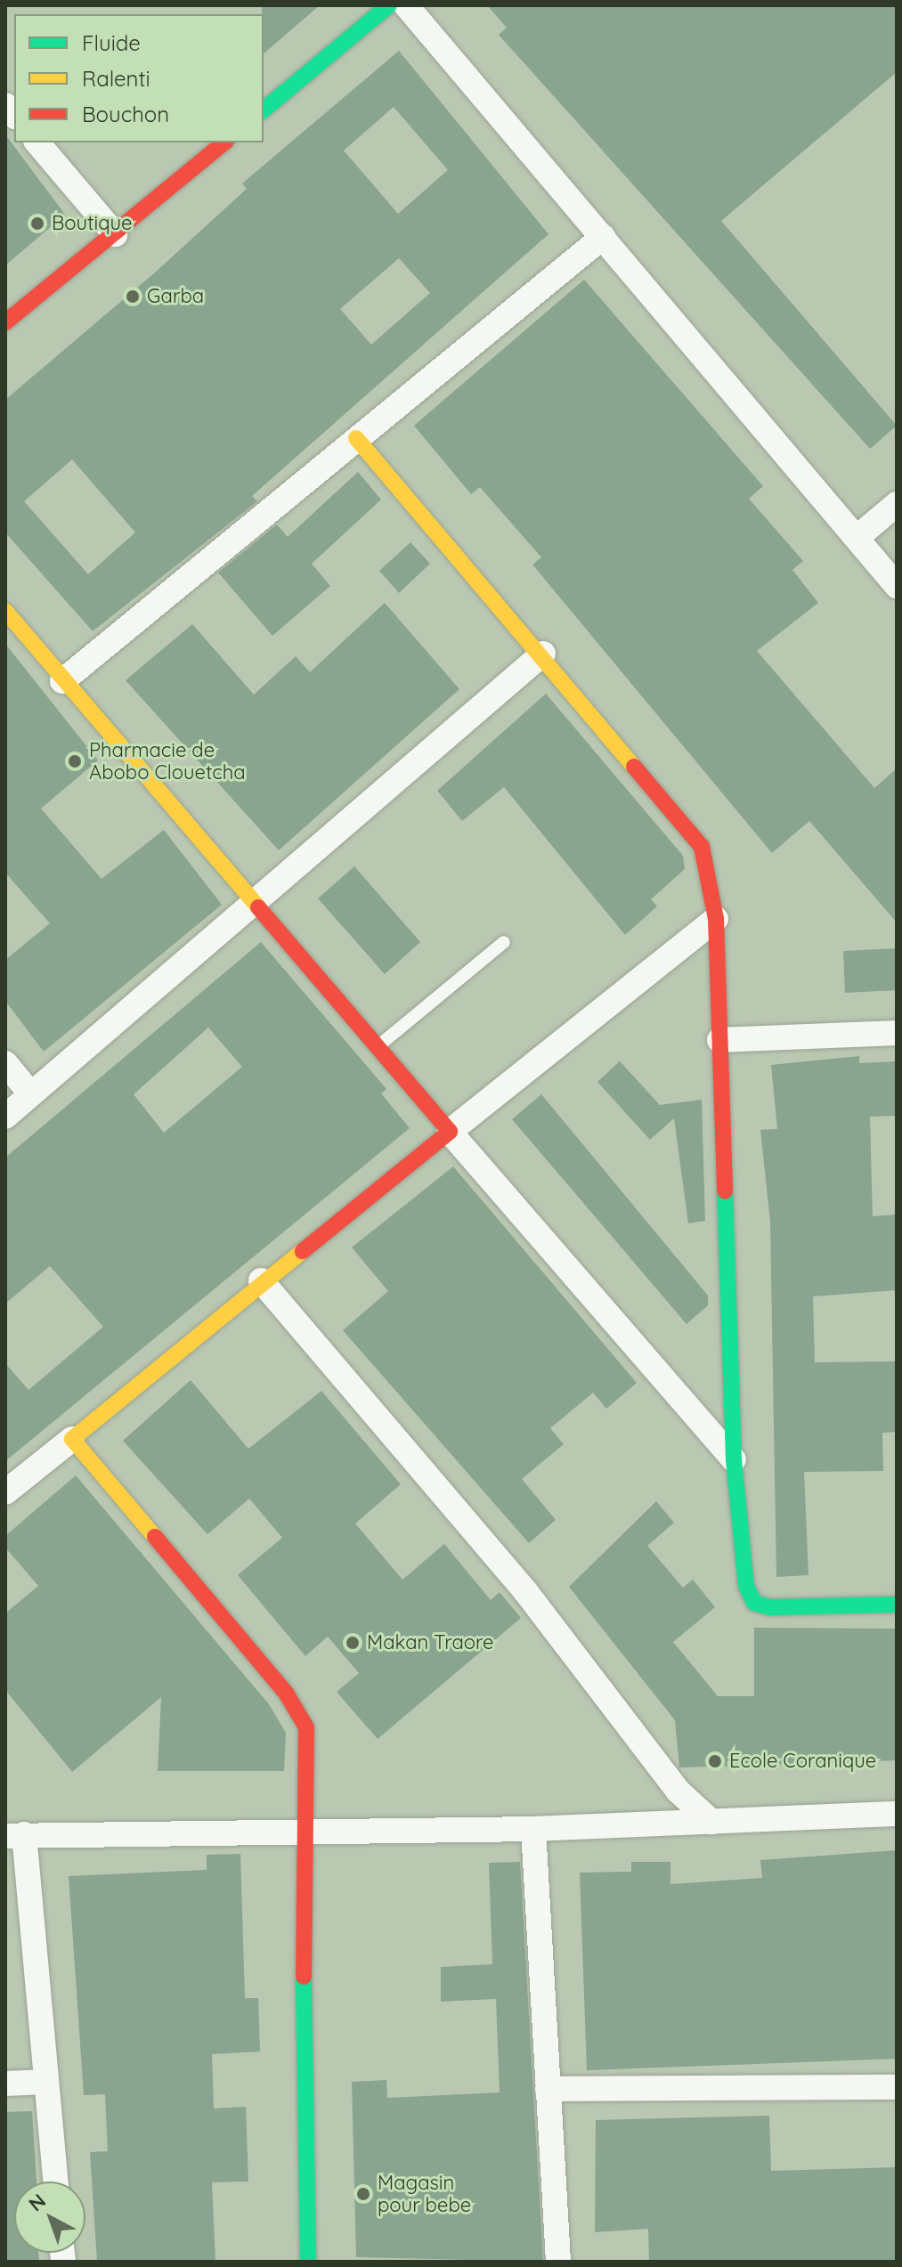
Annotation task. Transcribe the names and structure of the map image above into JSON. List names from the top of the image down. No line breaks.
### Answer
{"places":["Boutique","Garba","Pharmacie de Abobo Clouetcha","Makan Traore","Ecole Coranique","Magasin pour bebe"],"legend":["Fluide","Ralenti","Bouchon"],"north":"top left"}
